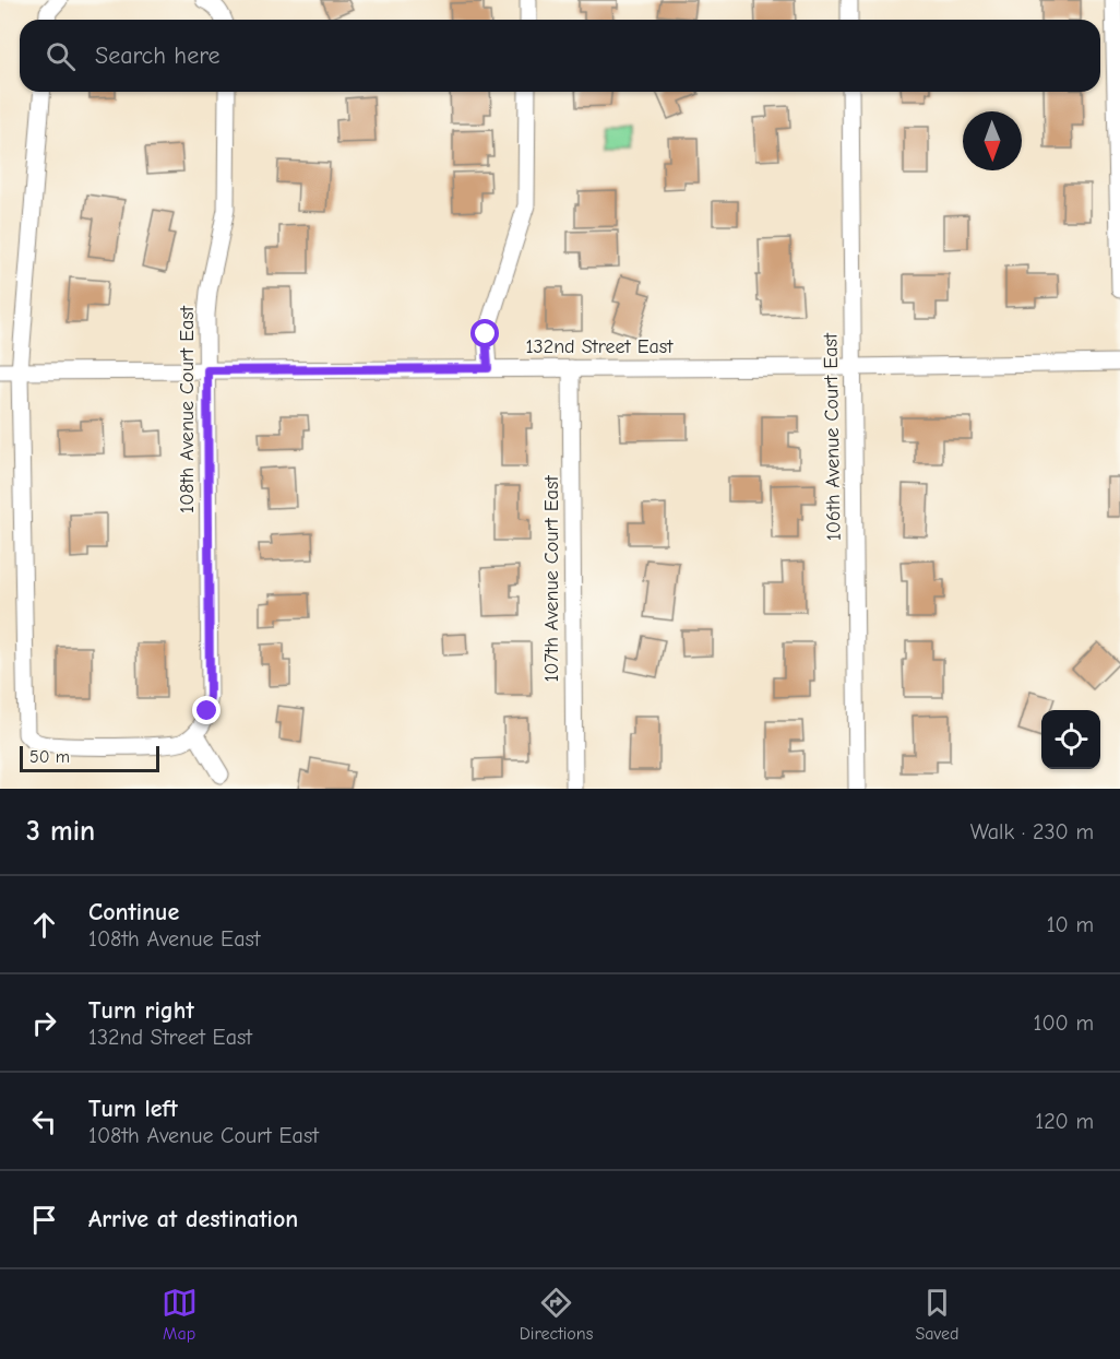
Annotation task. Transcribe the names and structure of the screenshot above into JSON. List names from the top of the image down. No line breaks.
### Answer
{"streets":{"street":["132nd Street East","108th Avenue Court East","106th Avenue Court East","107th Avenue Court East"]},"crossings":[["132nd Street East","108th Avenue Court East"],["132nd Street East","106th Avenue Court East"],["132nd Street East","107th Avenue Court East"]],"scale_bar":"50 m","north":"bottom","page":{"search":"Search here","scale":"50 m","heading":["3 min","Walk · 230 m"],"list":[["Continue","108th Avenue East","10 m"],["Turn right","132nd Street East","100 m"],["Turn left","108th Avenue Court East","120 m"],"Arrive at destination"],"nav":["Map","Directions","Saved"]}}
